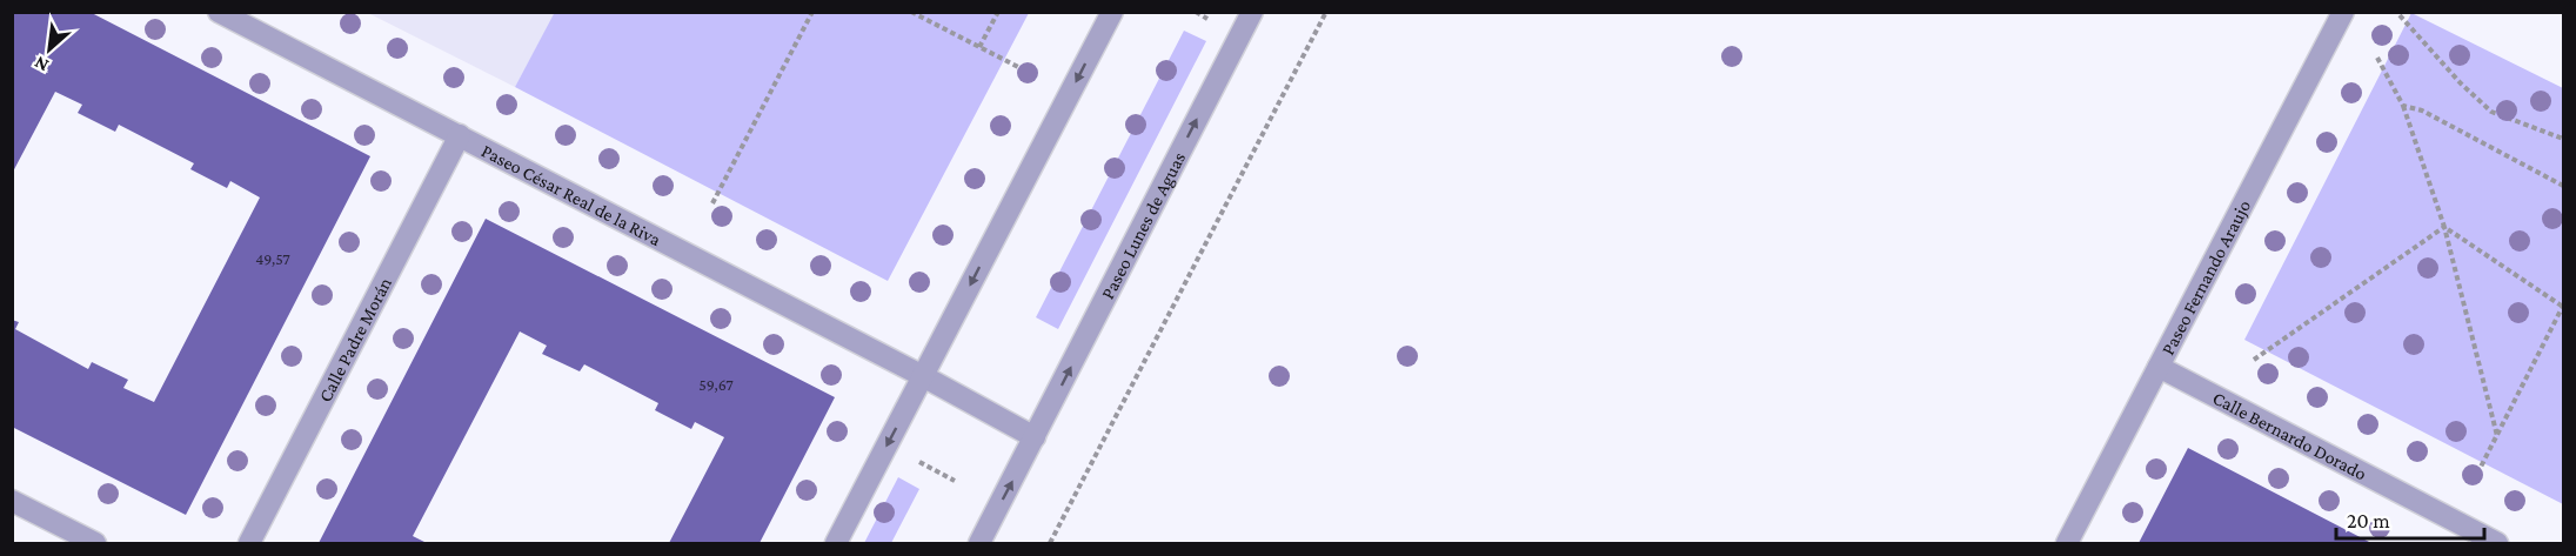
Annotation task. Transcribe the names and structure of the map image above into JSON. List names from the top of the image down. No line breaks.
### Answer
{"streets":{"street":["Paseo César Real de la Riva","Paseo Lunes de Aguas","Paseo Fernando Araujo","Calle Padre Morán","Calle Bernardo Dorado"]},"crossings":[["Paseo César Real de la Riva","Calle Padre Morán"],["Paseo Fernando Araujo","Calle Bernardo Dorado"]],"house_numbers":["49,57","59,67"],"scale_bar":"20 m","north":"bottom left"}
